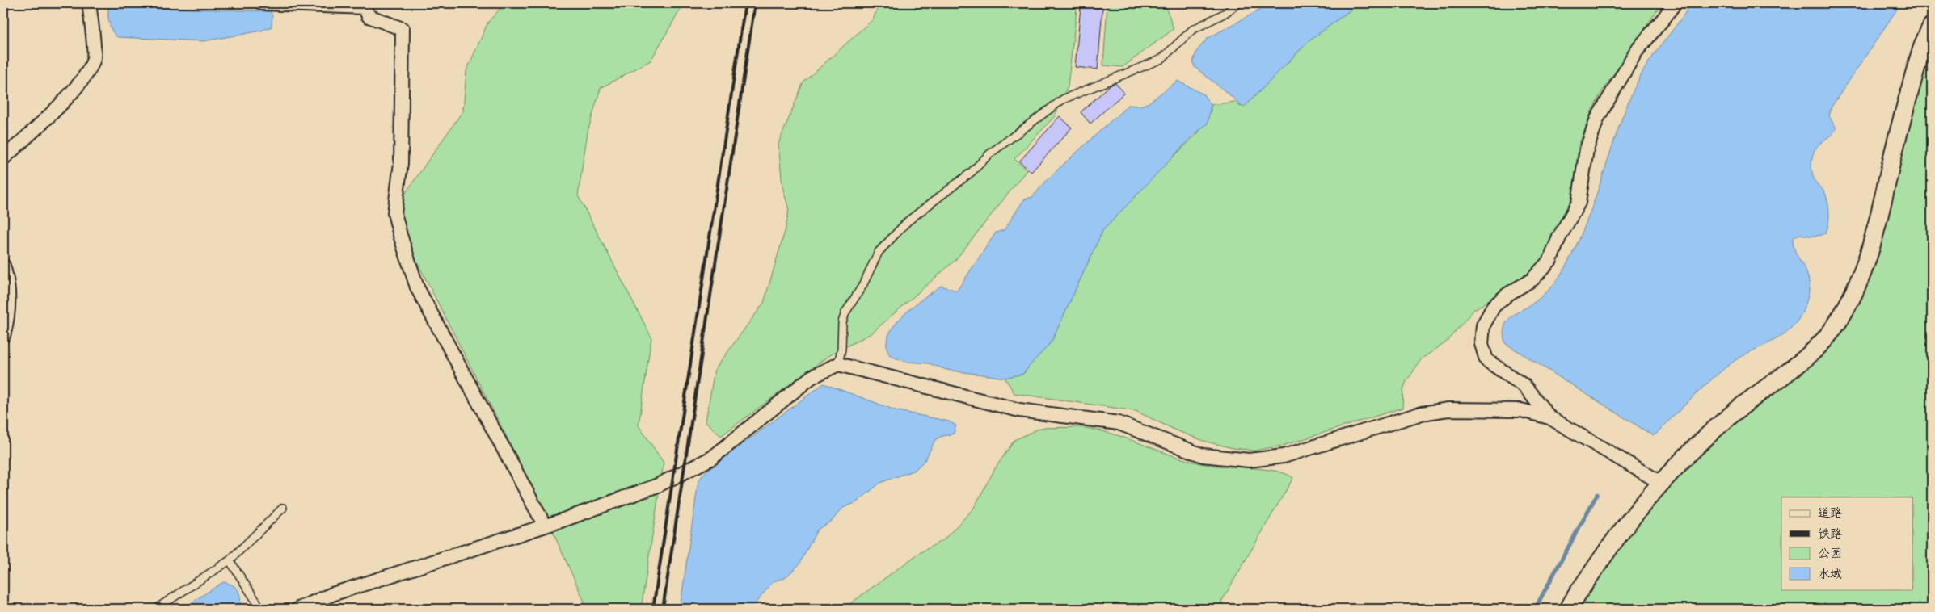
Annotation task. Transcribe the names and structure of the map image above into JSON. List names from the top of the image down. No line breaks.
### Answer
{"legend":["道路","铁路","公园","水域"]}
